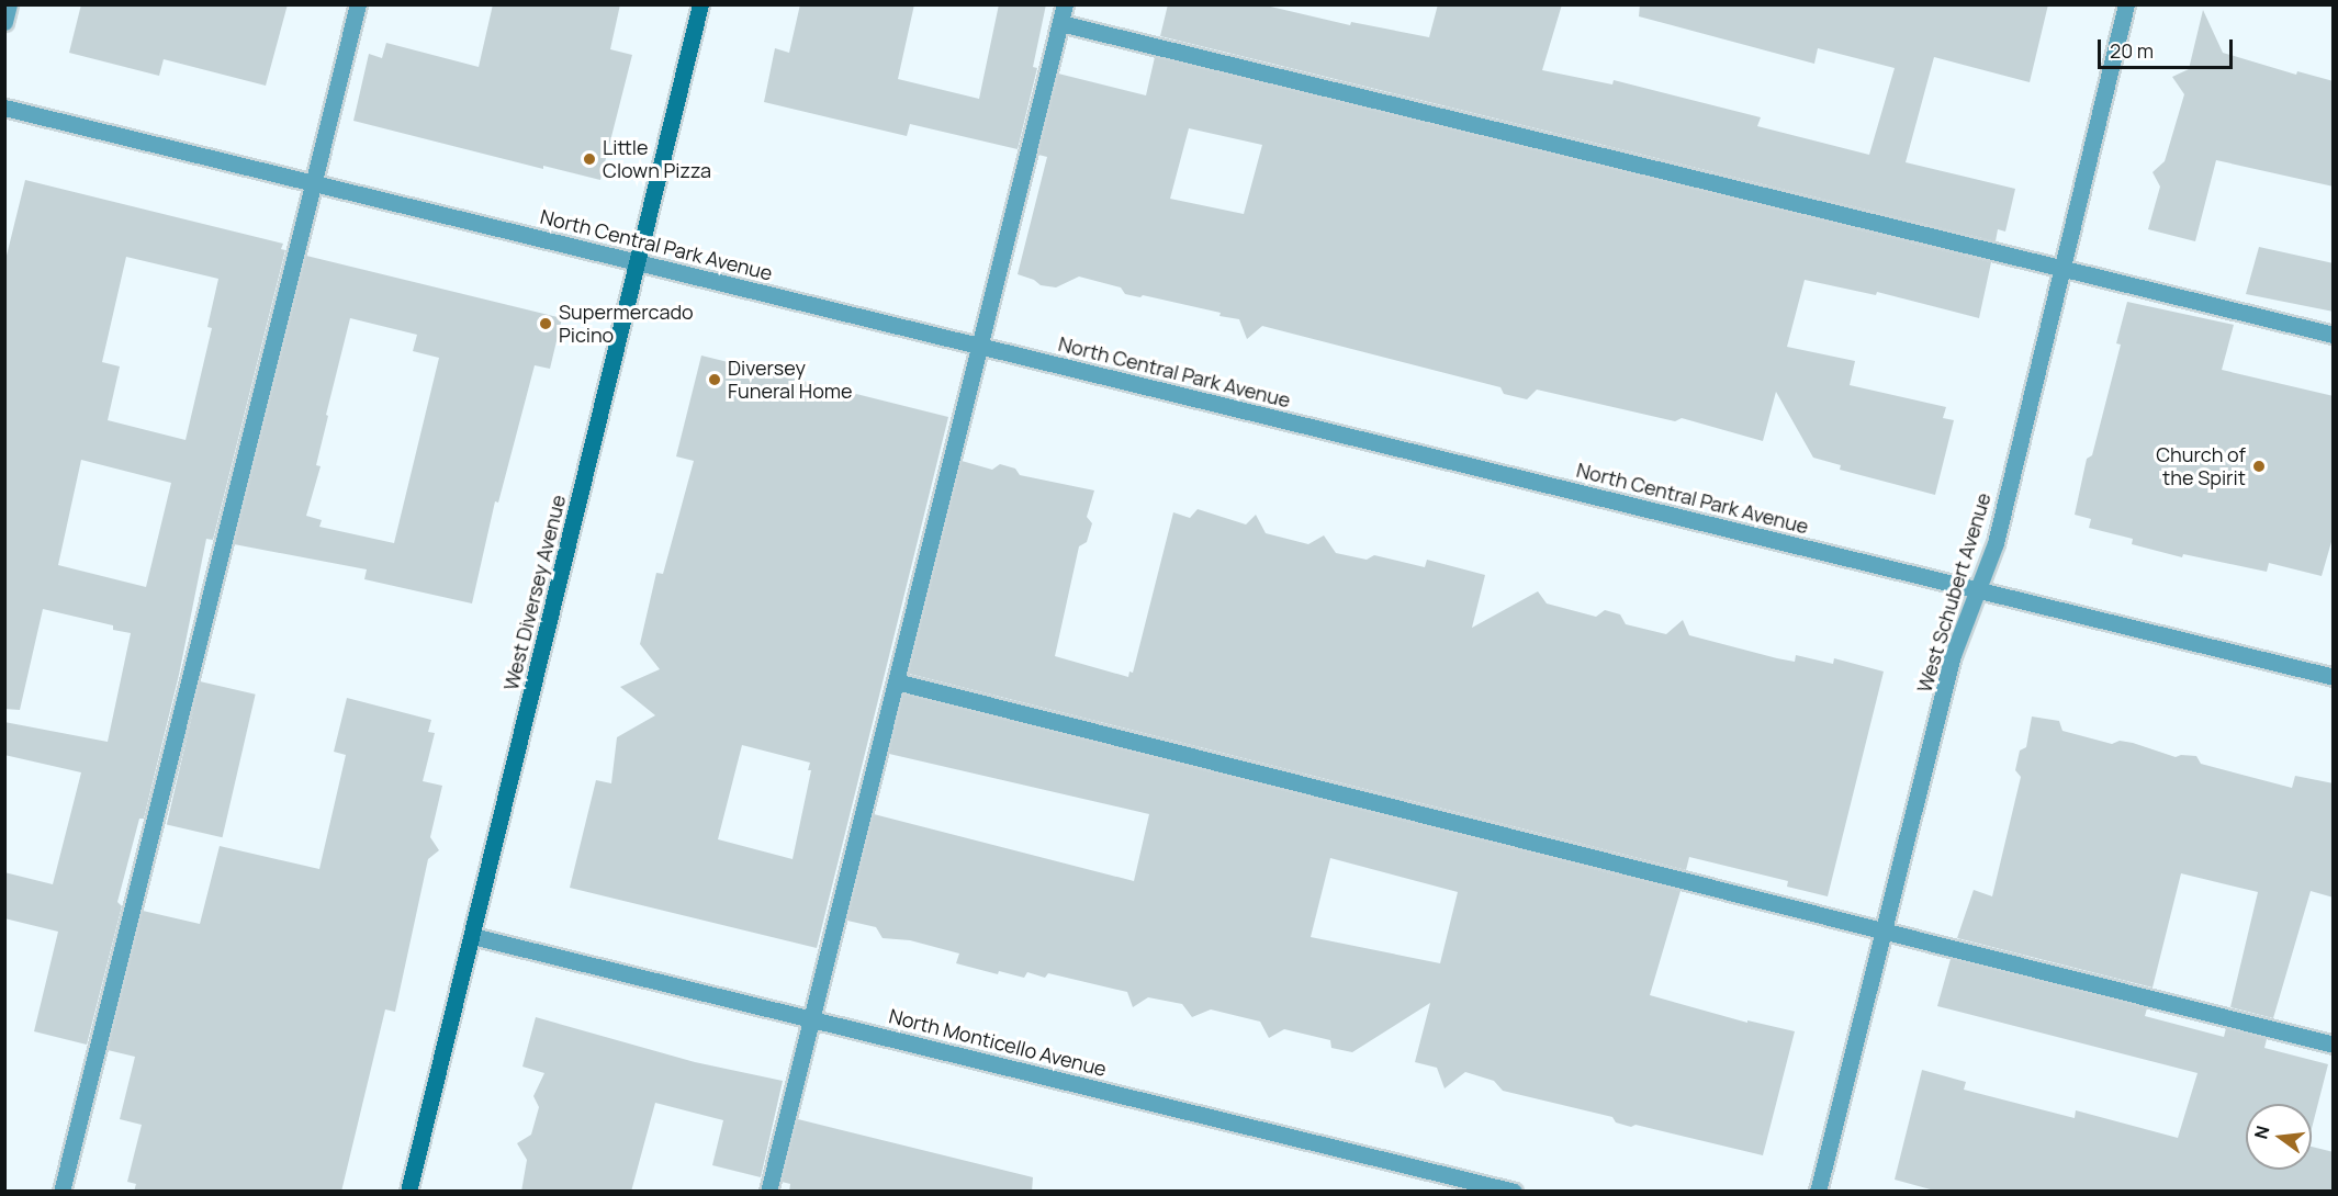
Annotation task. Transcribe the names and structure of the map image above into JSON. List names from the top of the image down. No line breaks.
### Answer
{"streets":{"main road":["West Diversey Avenue"],"street":["North Central Park Avenue","West Schubert Avenue","North Monticello Avenue"]},"crossings":[["North Central Park Avenue","West Diversey Avenue"],["North Central Park Avenue","West Schubert Avenue"],["West Diversey Avenue","North Monticello Avenue"]],"places":["Little Clown Pizza","Supermercado Picino","Diversey Funeral Home","Church of the Spirit"],"scale_bar":"20 m","north":"left"}
